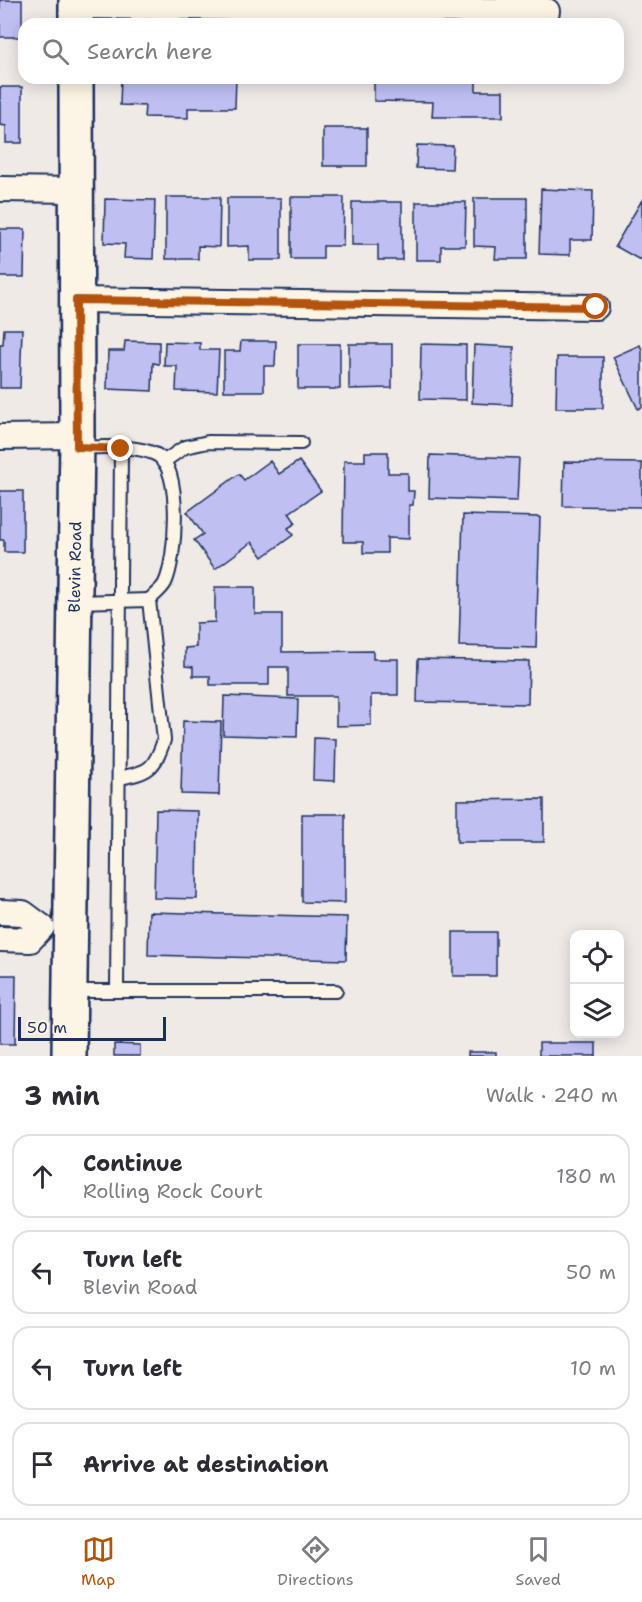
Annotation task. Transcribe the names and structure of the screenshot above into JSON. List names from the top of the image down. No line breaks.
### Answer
{"streets":{"street":["Blevin Road"]},"scale_bar":"50 m","page":{"search":"Search here","scale":"50 m","heading":["3 min","Walk · 240 m"],"list":[["Continue","Rolling Rock Court","180 m"],["Turn left","Blevin Road","50 m"],["Turn left","10 m"],"Arrive at destination"],"nav":["Map","Directions","Saved"]}}
